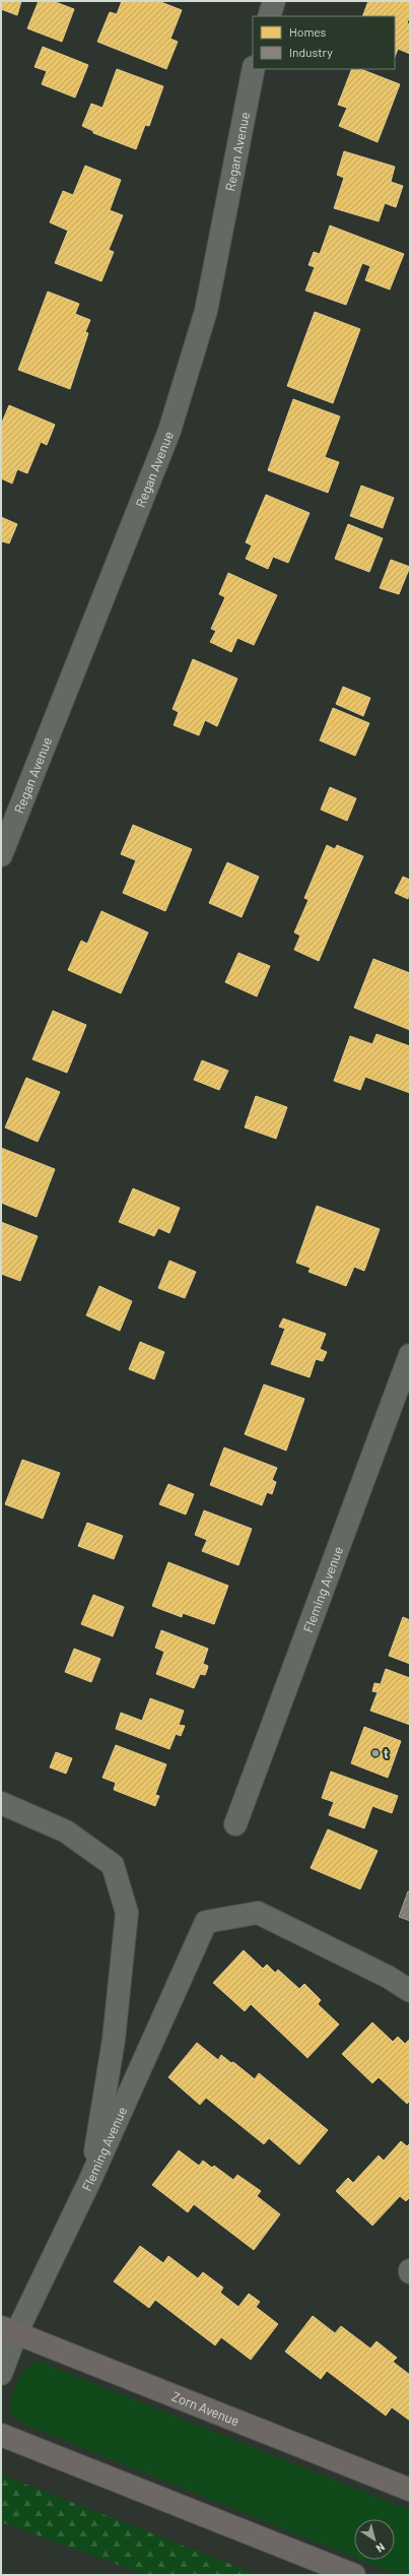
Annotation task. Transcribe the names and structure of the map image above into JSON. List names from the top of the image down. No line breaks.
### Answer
{"streets":{"main road":["Zorn Avenue"],"street":["Regan Avenue","Fleming Avenue"]},"crossings":[["Fleming Avenue","Zorn Avenue"]],"places":["t"],"legend":["Homes","Industry"],"north":"bottom right"}
